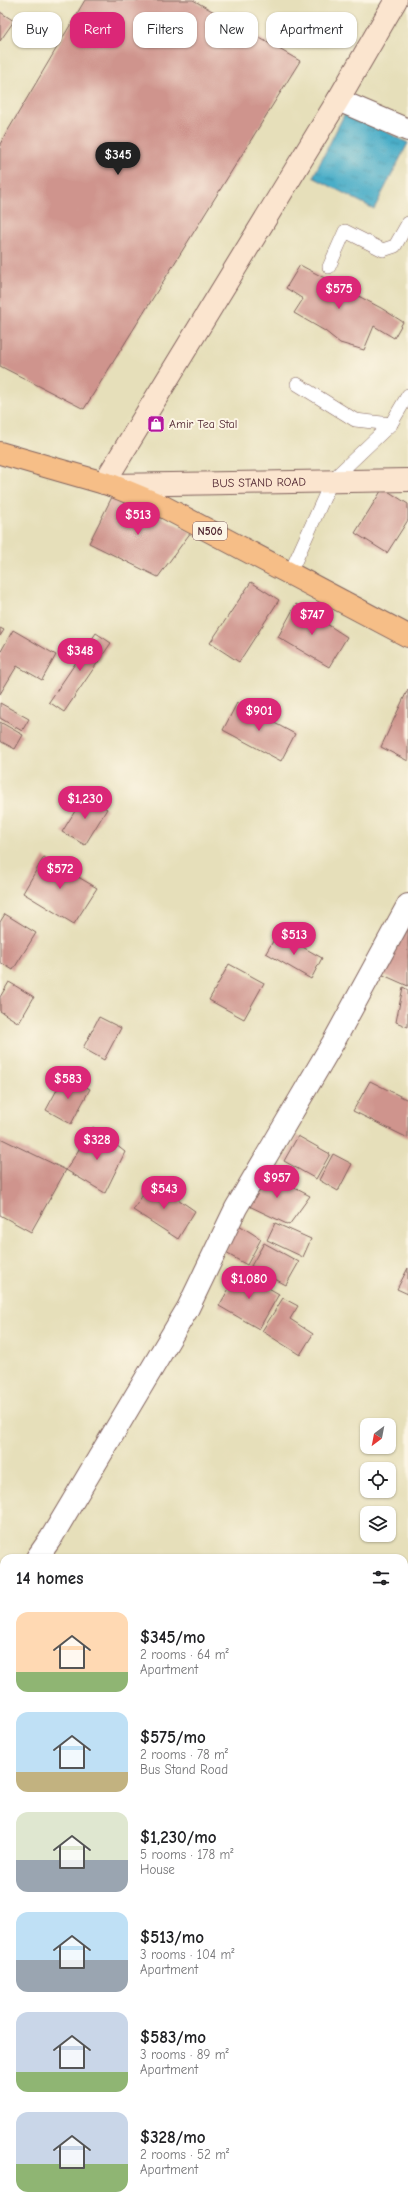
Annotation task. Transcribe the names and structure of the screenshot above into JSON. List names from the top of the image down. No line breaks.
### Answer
{"streets":{"highway":["N506"],"street":["BUS STAND ROAD"]},"crossings":[["BUS STAND ROAD","N506"]],"places":{"shop":["Amir Tea Stal"]},"north":"bottom left","page":{"chip":["Buy","Rent","Filters","New","Apartment"],"price":["$345","$575","$513","$747","$348","$901","$1,230","$572","$513","$583","$328","$957","$543","$1,080"],"heading":"14 homes","list":[{"name":"$345/mo","note":"2 rooms · 64 m² · Apartment"},{"name":"$575/mo","note":"2 rooms · 78 m² · Bus Stand Road"},{"name":"$1,230/mo","note":"5 rooms · 178 m² · House"},{"name":"$513/mo","note":"3 rooms · 104 m² · Apartment"},{"name":"$583/mo","note":"3 rooms · 89 m² · Apartment"},{"name":"$328/mo","note":"2 rooms · 52 m² · Apartment"}]}}
